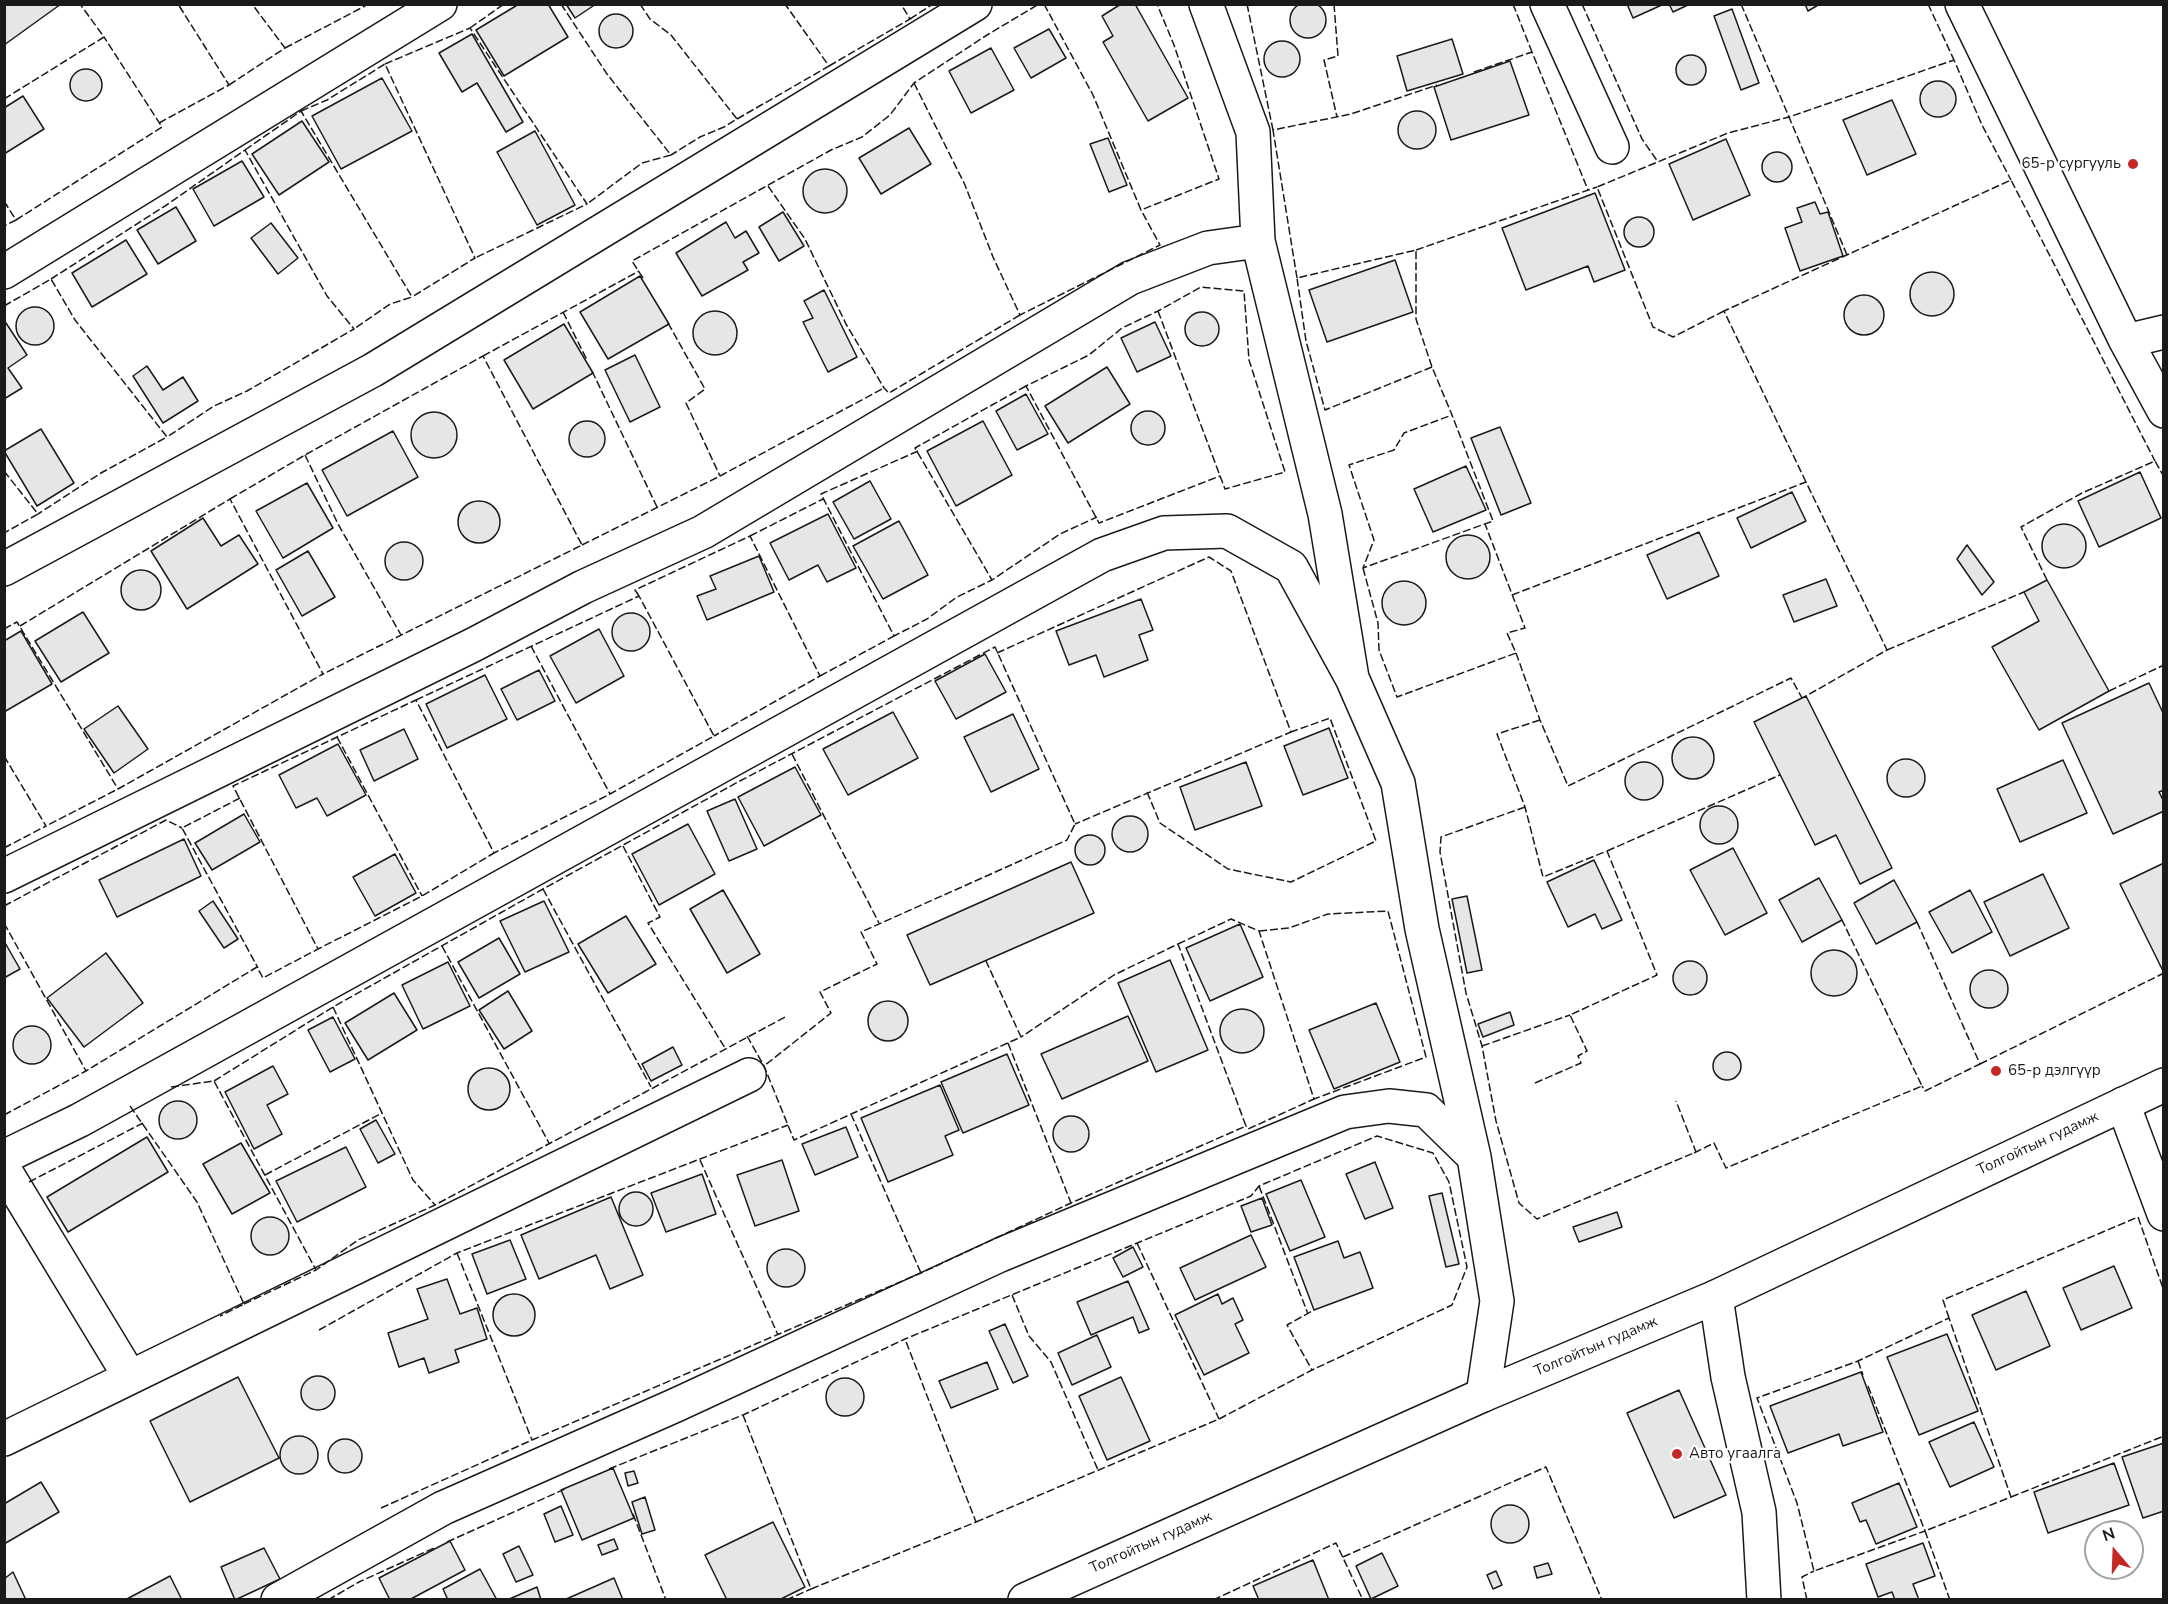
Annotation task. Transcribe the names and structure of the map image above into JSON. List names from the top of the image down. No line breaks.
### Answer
{"streets":{"street":["Толгойтын гудамж"]},"places":["65-р сургууль","65-р дэлгүүр","Авто угаалга"],"north":"top"}
